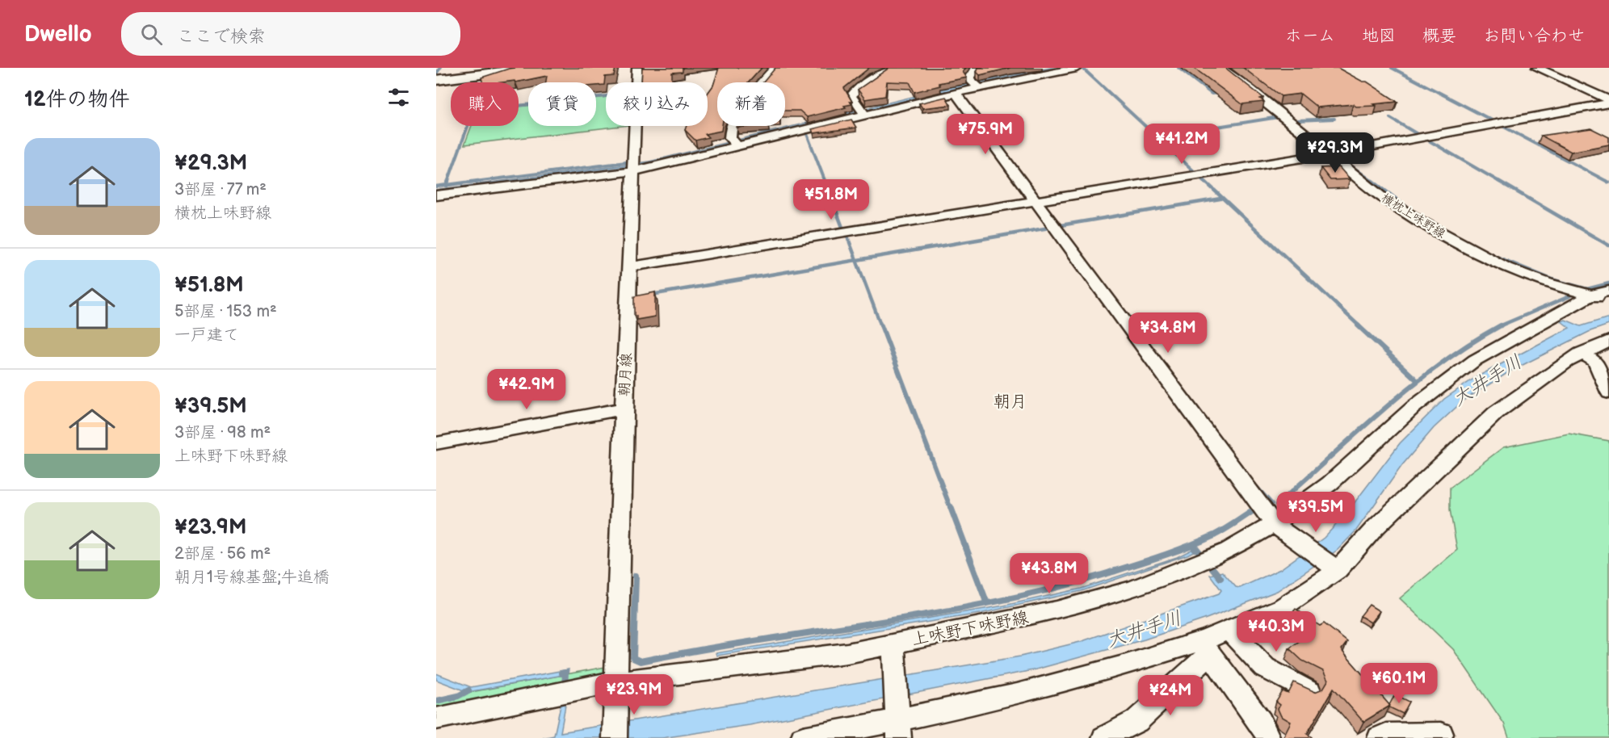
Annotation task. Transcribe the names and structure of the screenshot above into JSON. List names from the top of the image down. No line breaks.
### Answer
{"streets":{"street":["横枕上味野線","朝月線","上味野下味野線"]},"crossings":[["横枕上味野線","上味野下味野線"],["朝月線","上味野下味野線"]],"districts":["朝月"],"water":["大井手川"],"page":{"header":"Dwello","search":"ここで検索","nav":["ホーム","地図","概要","お問い合わせ"],"heading":"12件の物件","chip":["購入","賃貸","絞り込み","新着"],"price":["¥75.9M","¥41.2M","¥29.3M","¥51.8M","¥34.8M","¥42.9M","¥39.5M","¥43.8M","¥40.3M","¥60.1M","¥23.9M","¥24M"],"list":[{"name":"¥29.3M","note":"3部屋 · 77 m² · 横枕上味野線"},{"name":"¥51.8M","note":"5部屋 · 153 m² · 一戸建て"},{"name":"¥39.5M","note":"3部屋 · 98 m² · 上味野下味野線"},{"name":"¥23.9M","note":"2部屋 · 56 m² · 朝月1号線基盤;牛追橋"}]}}
